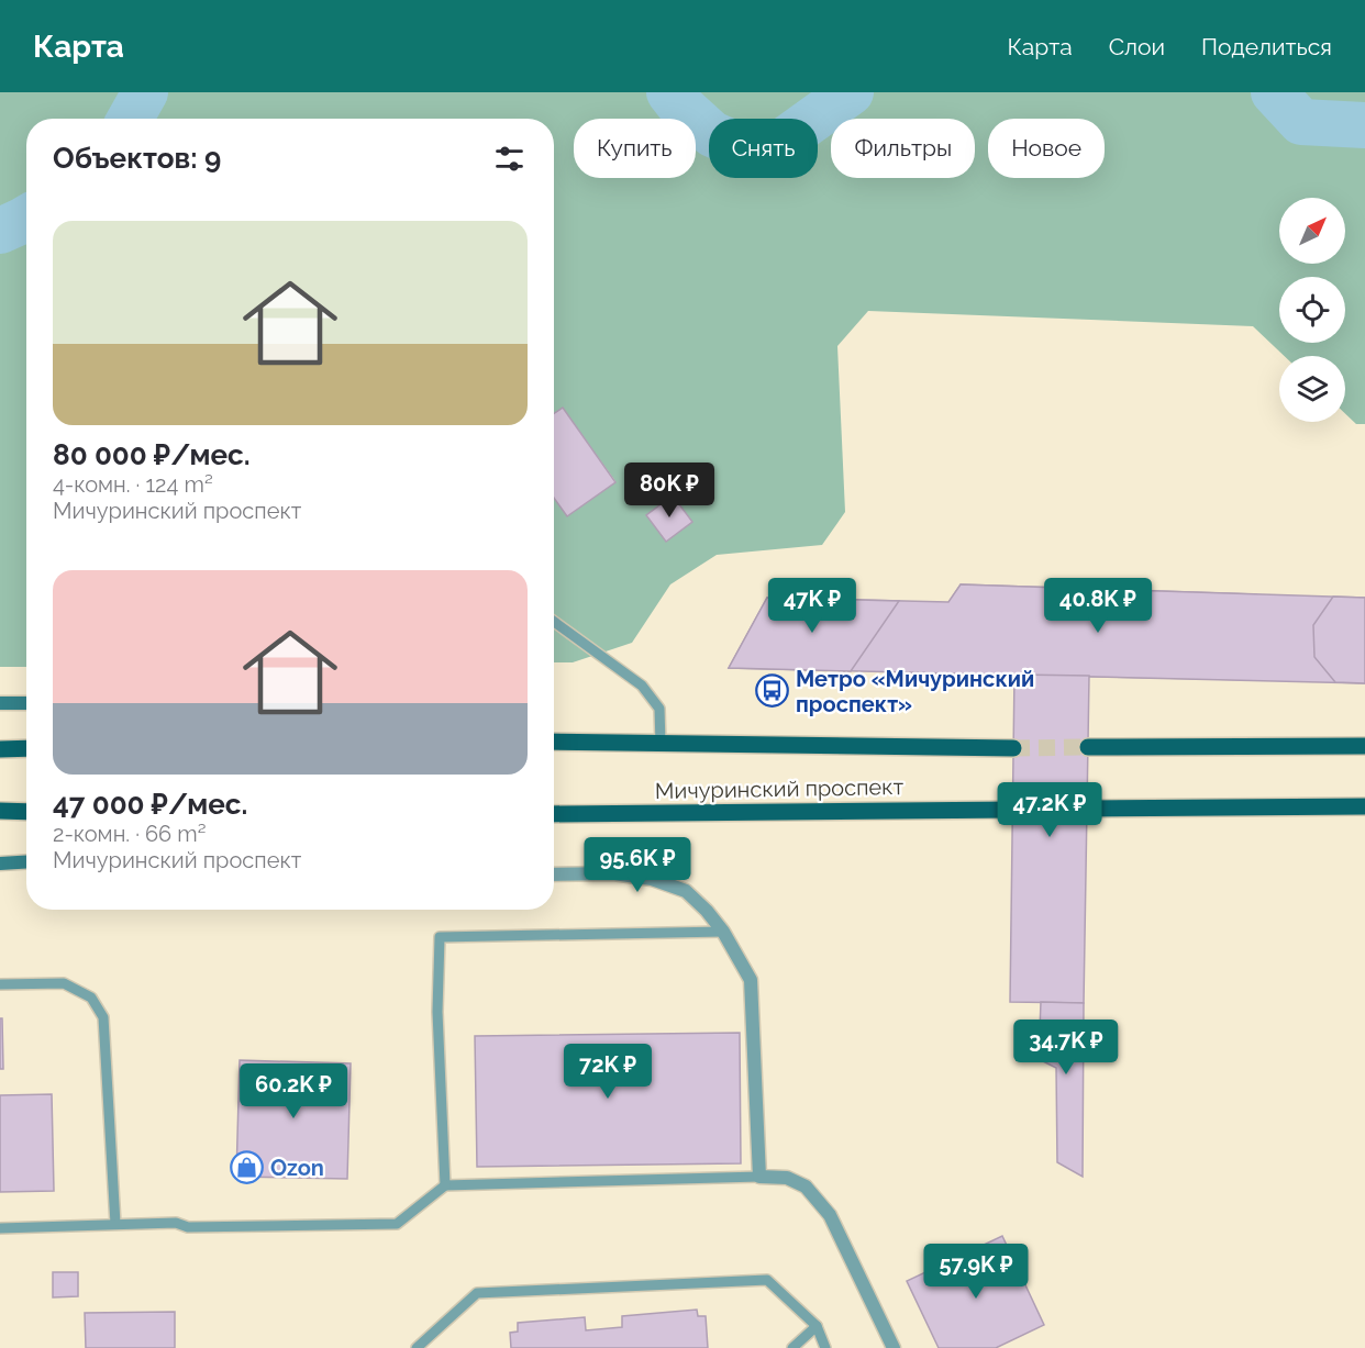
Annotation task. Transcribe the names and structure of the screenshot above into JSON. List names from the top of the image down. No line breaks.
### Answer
{"streets":{"main road":["Мичуринский проспект"]},"places":{"bus stop":["Метро «Мичуринский проспект»"],"shop":["Ozon"]},"north":"top right","page":{"header":"Карта","nav":["Карта","Слои","Поделиться"],"chip":["Купить","Снять","Фильтры","Новое"],"heading":"Объектов: 9","list":[{"name":"80 000 ₽/мес.","note":"4-комн. · 124 m² · Мичуринский проспект"},{"name":"47 000 ₽/мес.","note":"2-комн. · 66 m² · Мичуринский проспект"}],"price":["80K ₽","47K ₽","40.8K ₽","47.2K ₽","95.6K ₽","34.7K ₽","72K ₽","60.2K ₽","57.9K ₽"]}}
